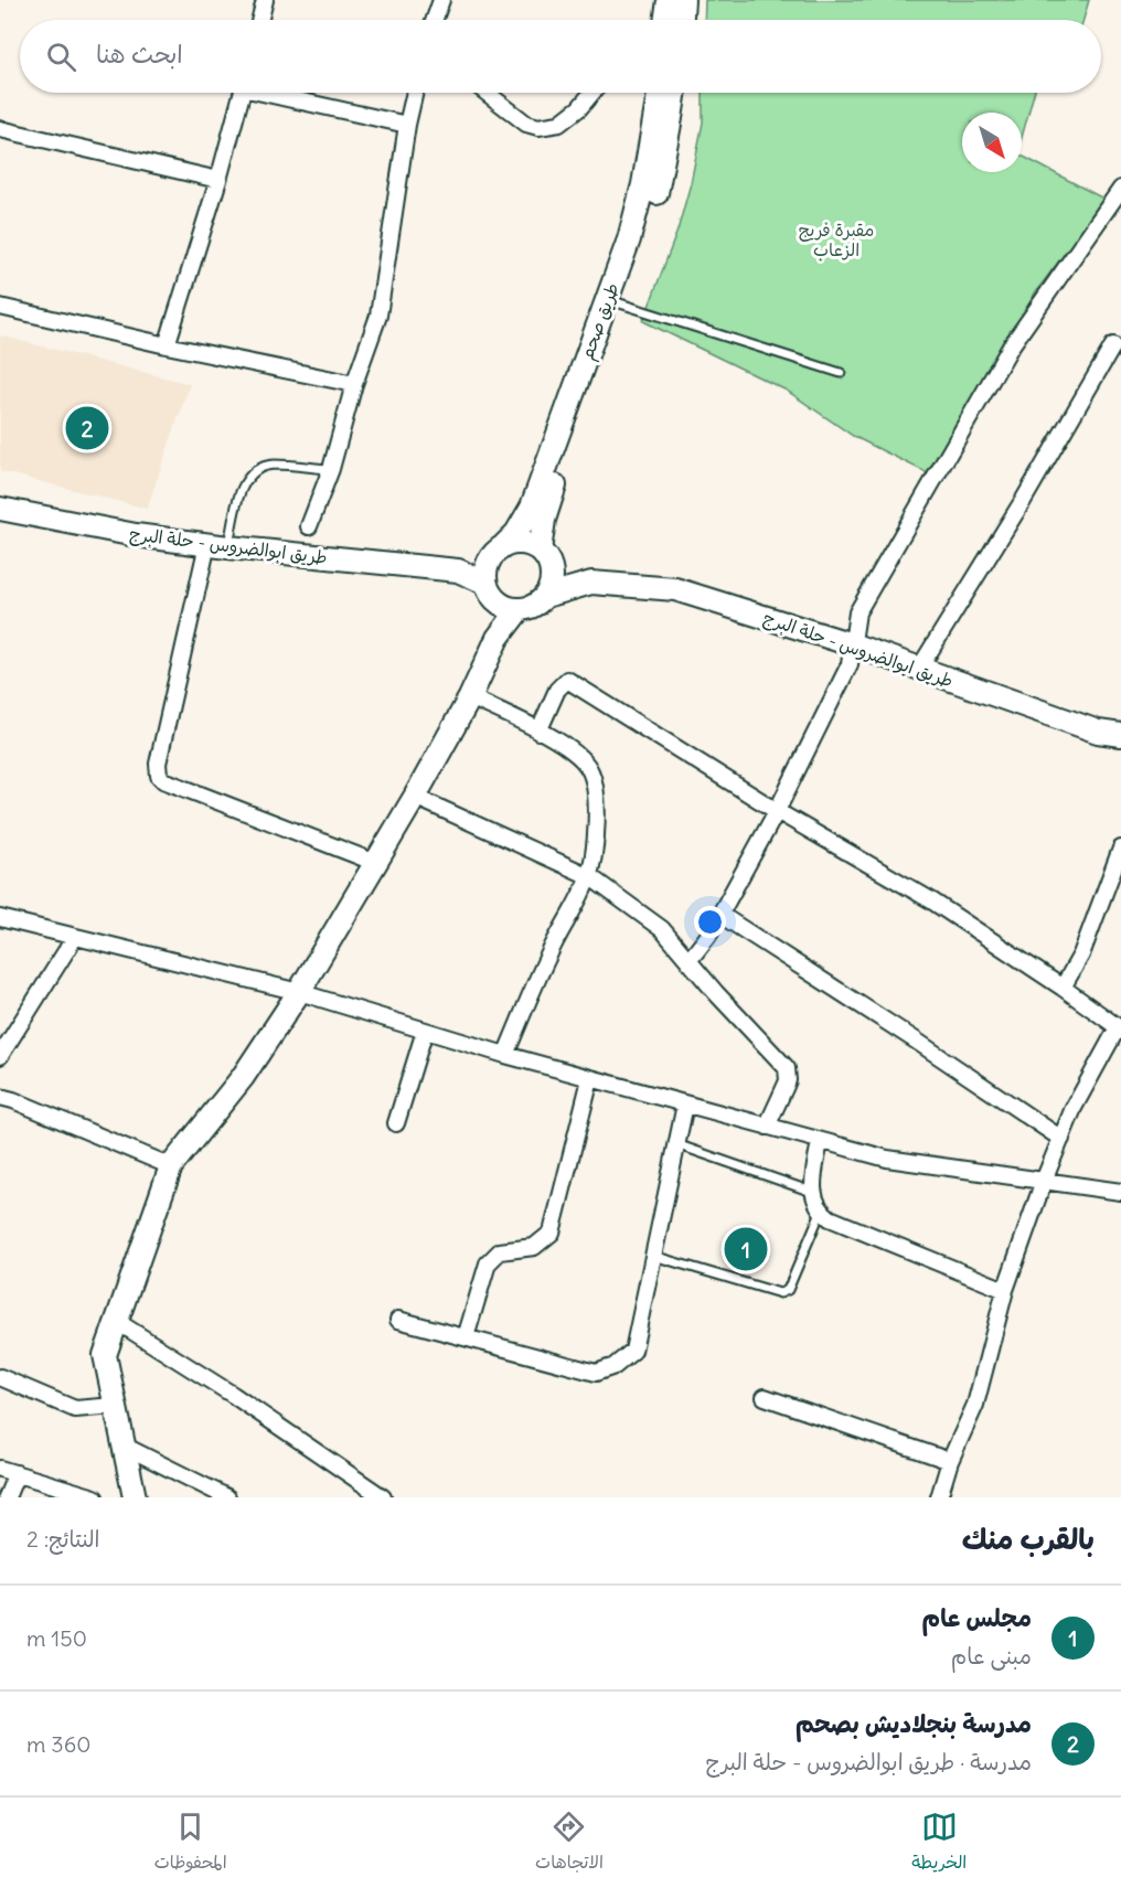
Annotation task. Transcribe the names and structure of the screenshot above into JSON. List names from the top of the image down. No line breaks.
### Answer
{"streets":{"main road":["طريق صحم","طريق ابوالضروس - حلة البرج"]},"crossings":[["طريق صحم","طريق ابوالضروس - حلة البرج"]],"parks":["مقبرة فريج الزعاب"],"north":"bottom right","page":{"search":"ابحث هنا","pins":["2","1"],"heading":["بالقرب منك","النتائج: 2"],"list":[{"mark":"1","name":"مجلس عام","note":"مبنى عام","value":"150 m"},{"mark":"2","name":"مدرسة بنجلاديش بصحم","note":"مدرسة · طريق ابوالضروس - حلة البرج","value":"360 m"}],"nav":["الخريطة","الاتجاهات","المحفوظات"]}}
